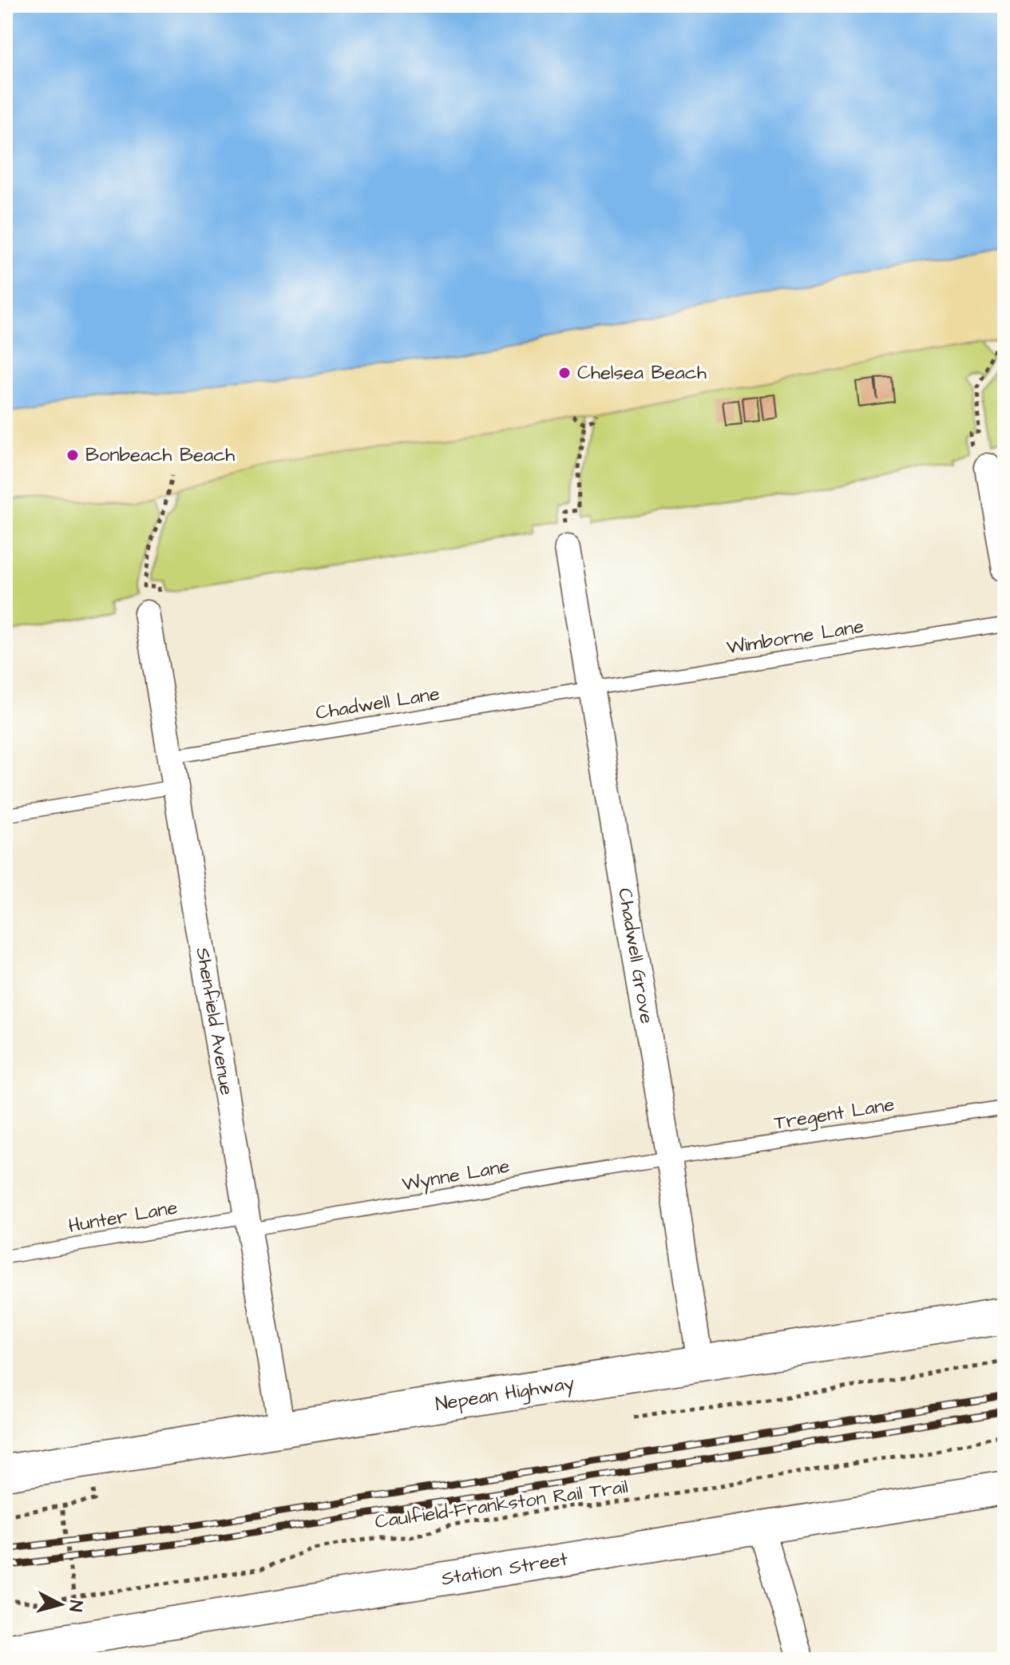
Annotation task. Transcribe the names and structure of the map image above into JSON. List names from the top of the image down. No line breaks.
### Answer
{"streets":{"highway":["Nepean Highway"],"street":["Chadwell Grove","Shenfield Avenue","Station Street"],"lane":["Wimborne Lane","Chadwell Lane","Tregent Lane","Wynne Lane","Hunter Lane"],"path":["Caulfield-Frankston Rail Trail"]},"crossings":[["Wimborne Lane","Chadwell Lane"],["Wimborne Lane","Chadwell Grove"],["Chadwell Lane","Chadwell Grove"],["Chadwell Lane","Shenfield Avenue"],["Chadwell Grove","Tregent Lane"],["Chadwell Grove","Wynne Lane"],["Chadwell Grove","Nepean Highway"],["Shenfield Avenue","Wynne Lane"],["Shenfield Avenue","Hunter Lane"],["Shenfield Avenue","Nepean Highway"],["Tregent Lane","Wynne Lane"],["Wynne Lane","Hunter Lane"]],"places":["Chelsea Beach","Bonbeach Beach"],"north":"right"}
